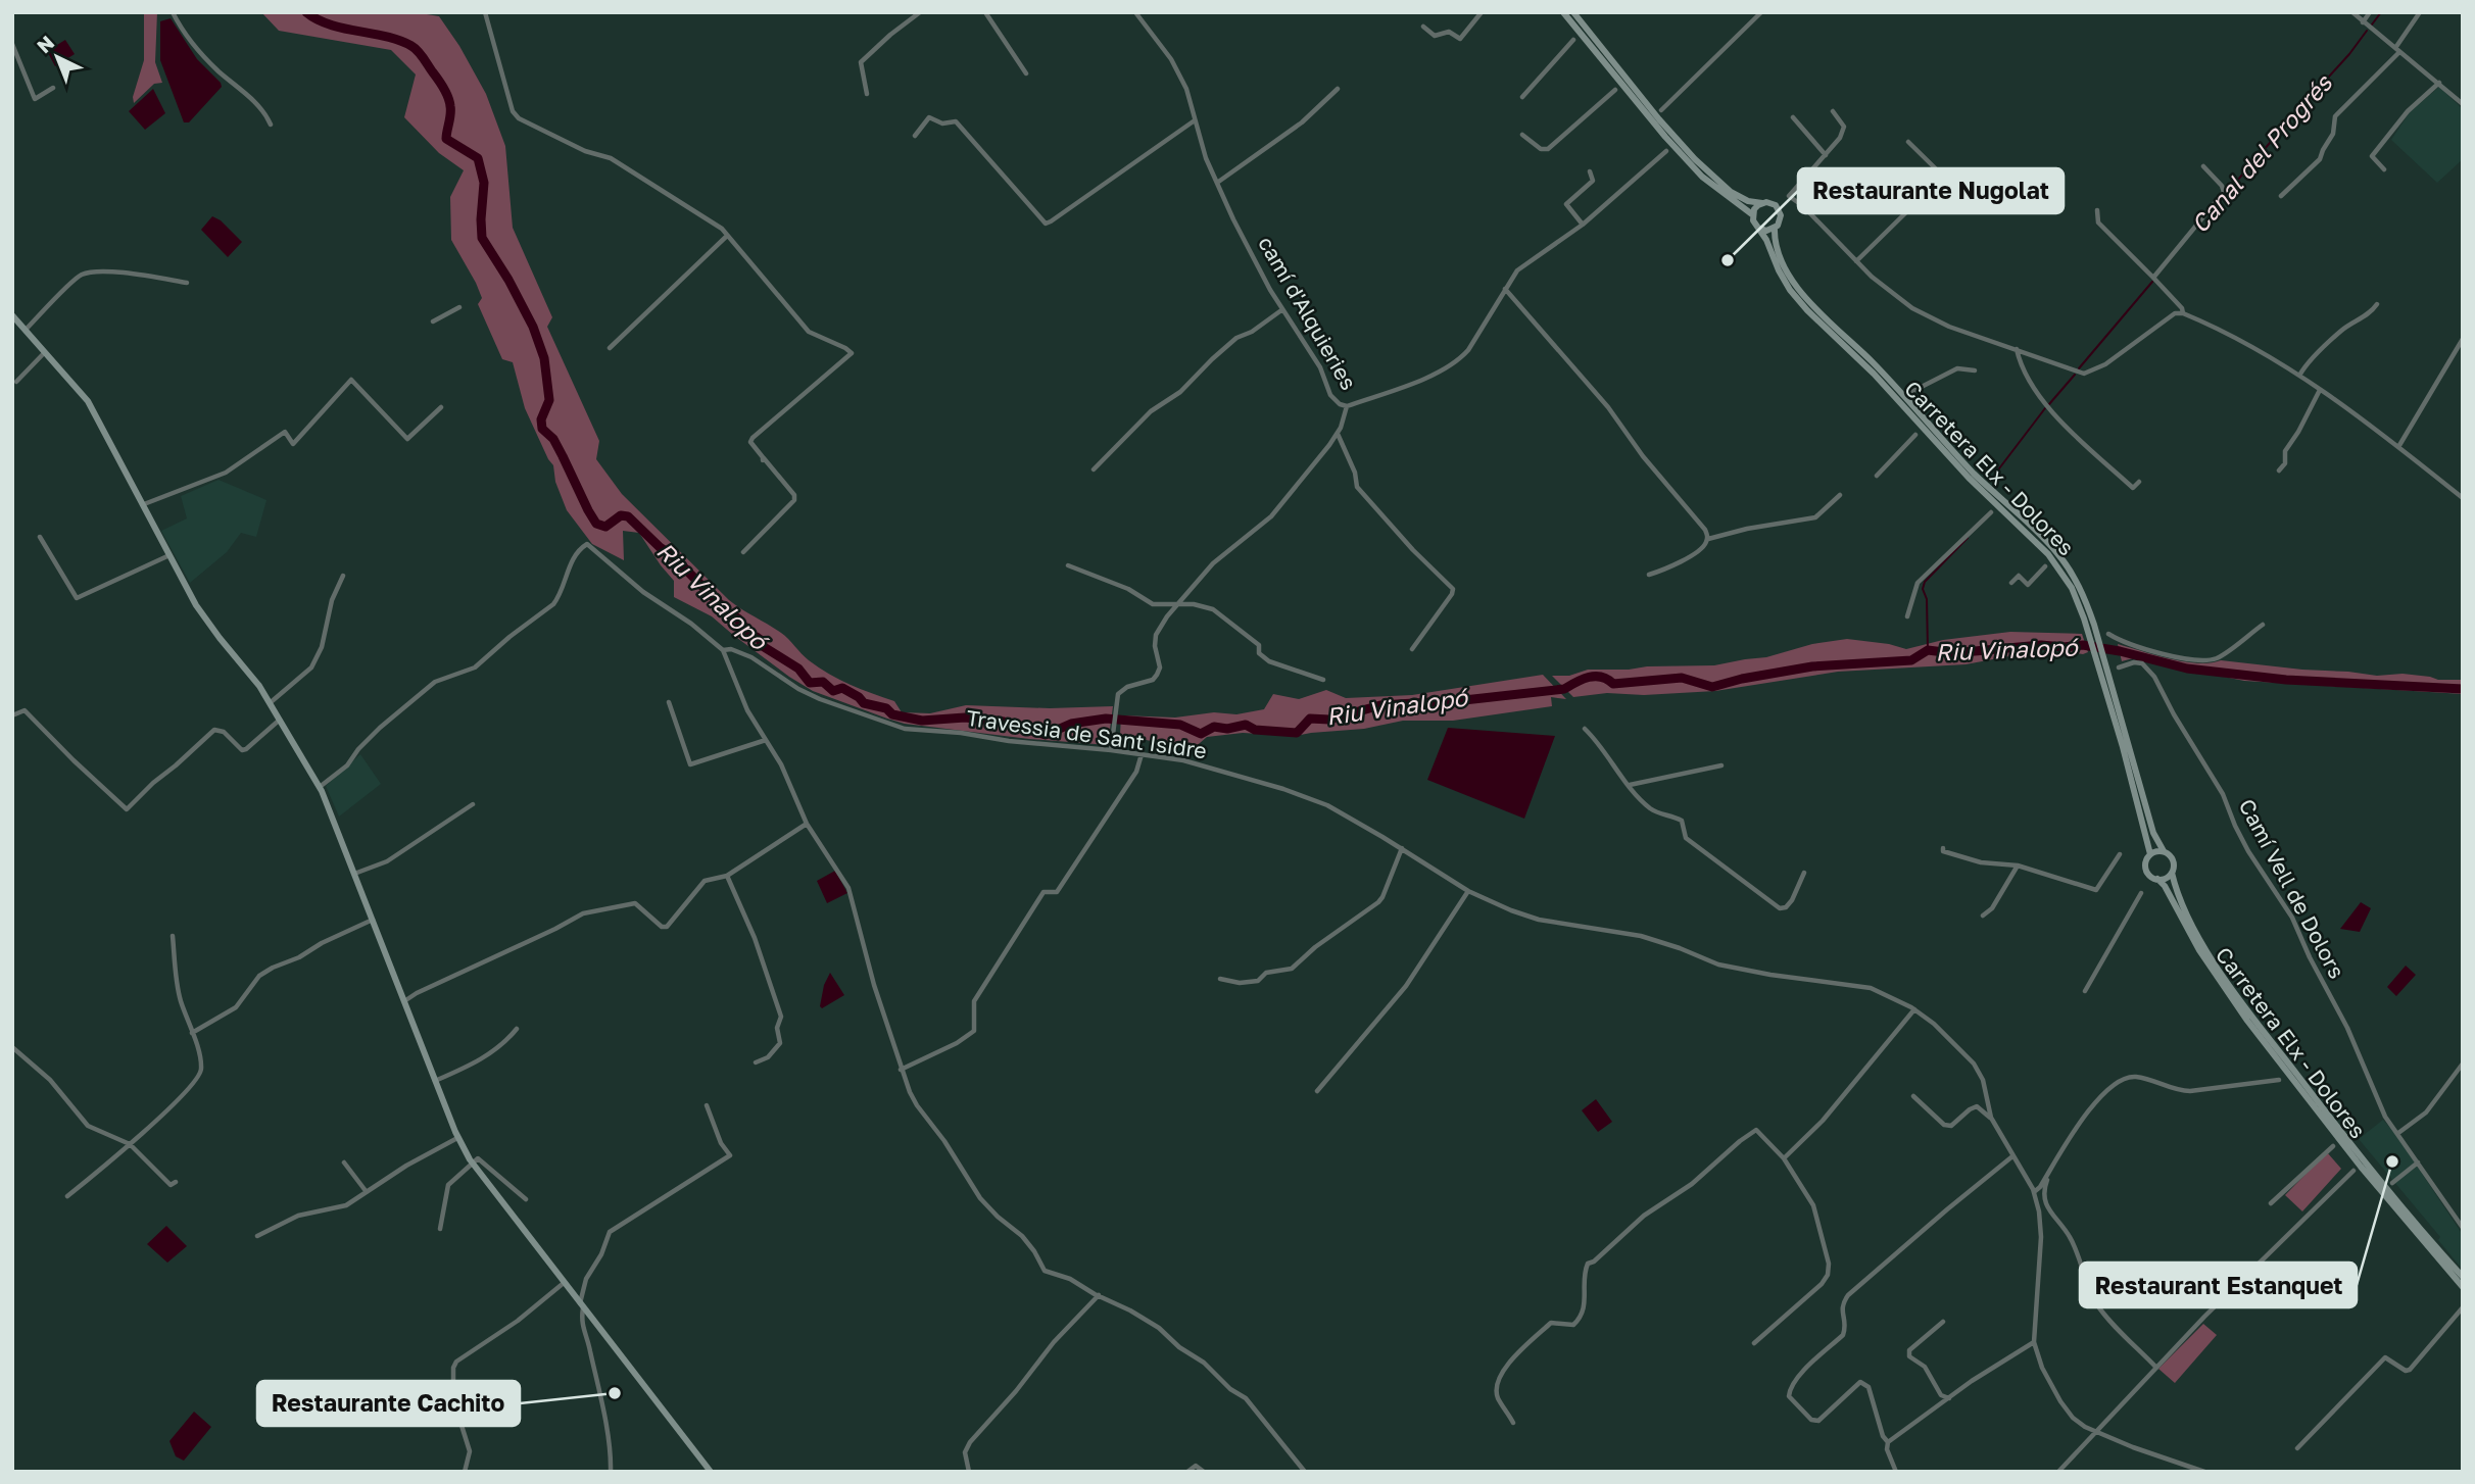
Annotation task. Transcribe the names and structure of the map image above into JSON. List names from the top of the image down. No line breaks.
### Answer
{"streets":{"main road":["Carretera Elx - Dolores"],"street":["camí d'Alquieries","Travessia de Sant Isidre","Camí Vell de Dolors"]},"water":["Canal del Progrés","Riu Vinalopó"],"places":["Restaurante Nugolat","Restaurant Estanquet","Restaurante Cachito"],"north":"top left"}
